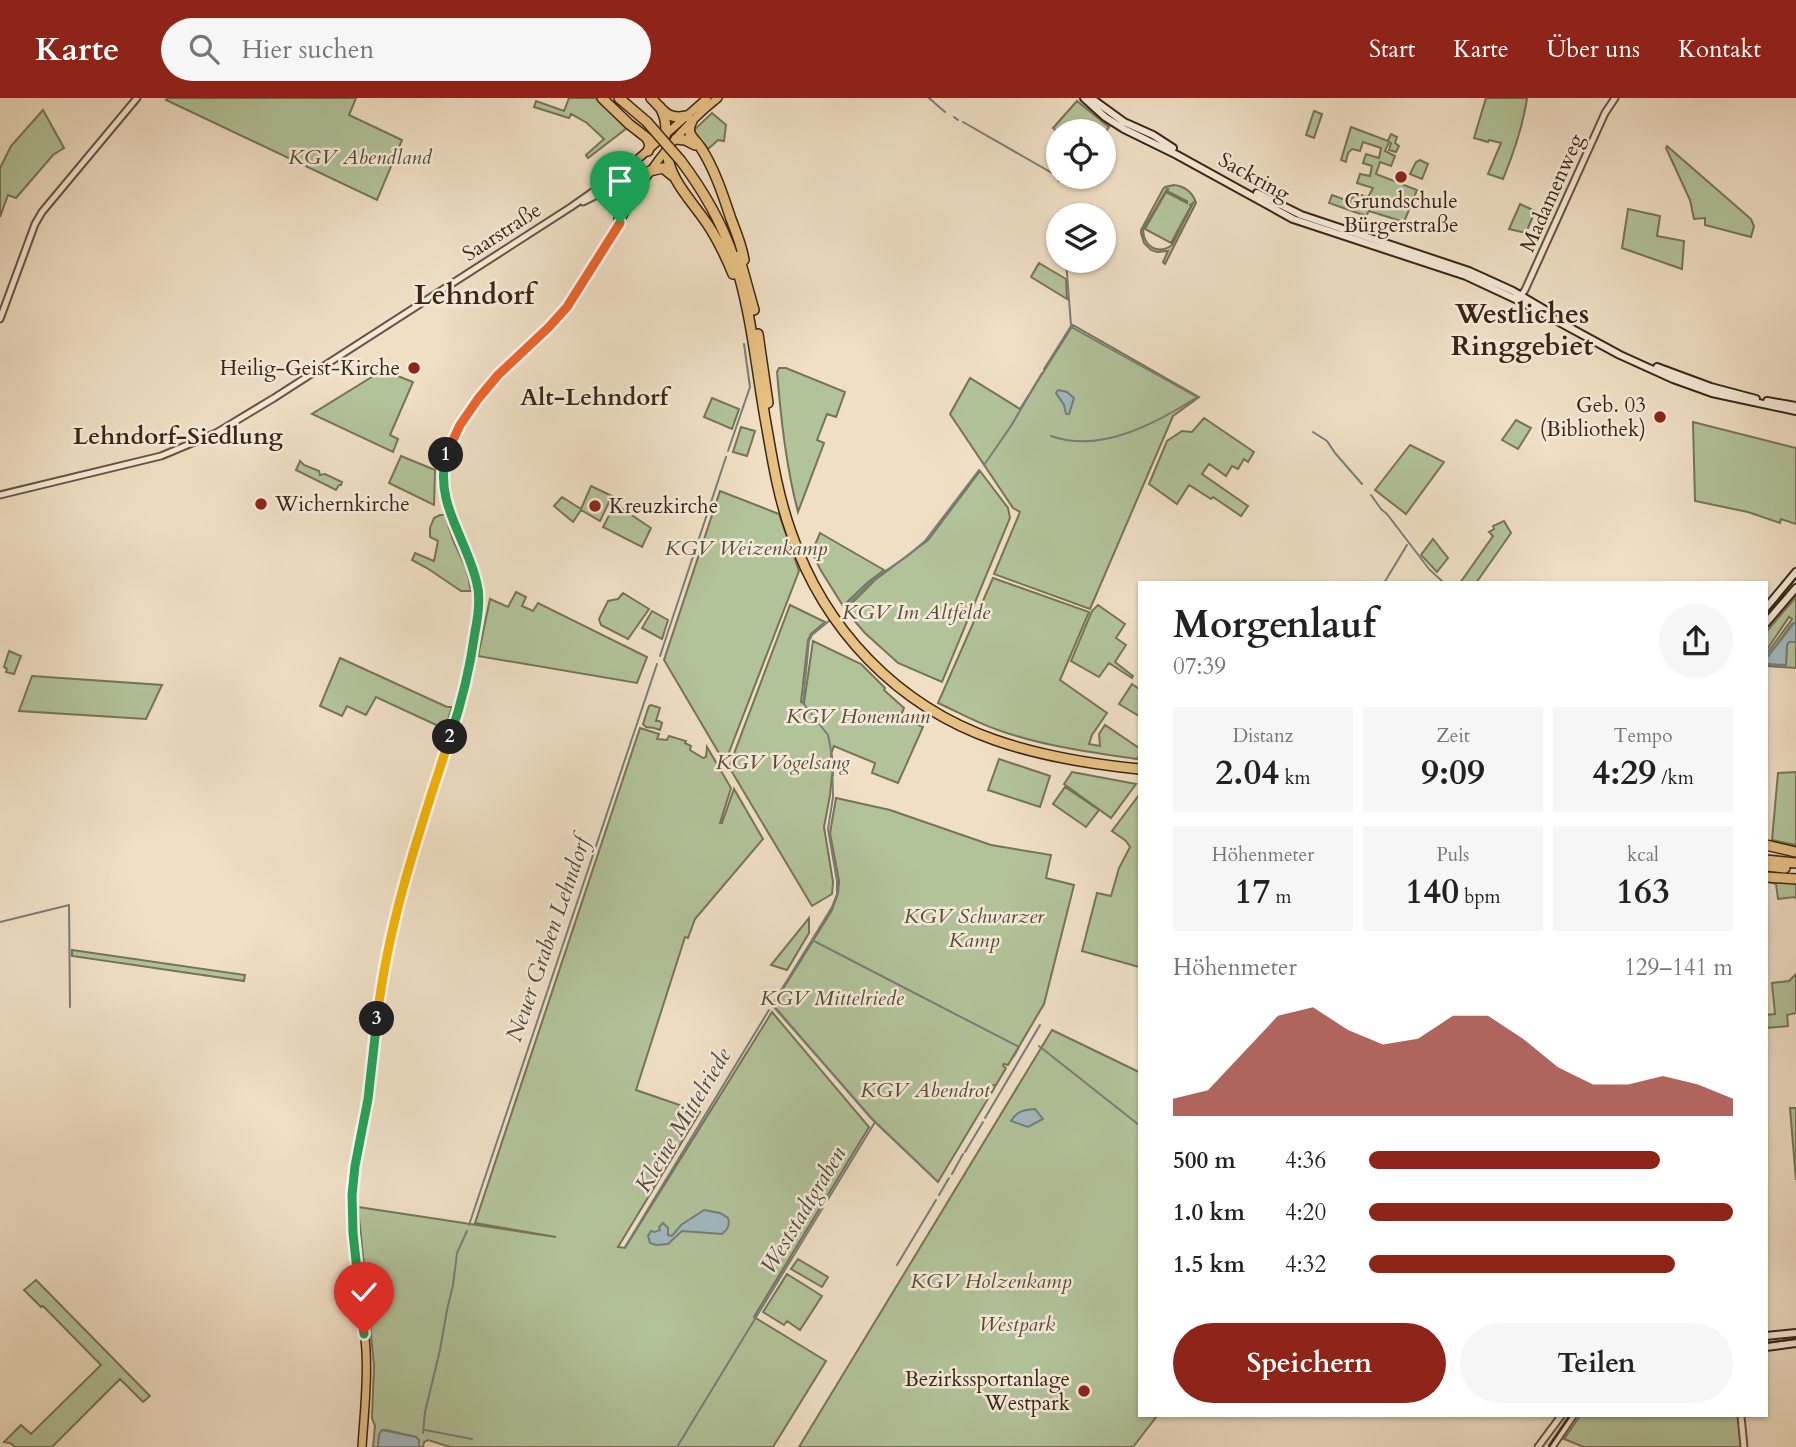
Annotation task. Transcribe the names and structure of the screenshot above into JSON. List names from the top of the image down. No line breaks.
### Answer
{"streets":{"main road":["Sackring"],"street":["Madamenweg","Saarstraße"]},"districts":["Lehndorf","Westliches Ringgebiet","Alt-Lehndorf","Lehndorf-Siedlung"],"water":["Neuer Graben Lehndorf","Kleine Mittelriede","Weststadtgraben"],"parks":["KGV Abendland","KGV Weizenkamp","KGV Im Altfelde","KGV Honemann","KGV Vogelsang","KGV Schwarzer Kamp","KGV Mittelriede","KGV Abendrot","KGV Holzenkamp","Westpark"],"places":["Grundschule Bürgerstraße","Heilig-Geist-Kirche","Geb. 03 (Bibliothek)","Wichernkirche","Kreuzkirche","Bezirkssportanlage Westpark"],"page":{"header":"Karte","search":"Hier suchen","nav":["Start","Karte","Über uns","Kontakt"],"pins":["1","2","3"],"heading":["Morgenlauf","07:39"],"stats":[["Distanz","2.04 km"],["Zeit","9:09"],["Tempo","4:29 /km"],["Höhenmeter","17 m"],["Puls","140 bpm"],["kcal","163"]],"chart":["Höhenmeter","129–141 m"],"list":[{"name":"500 m","note":"4:36"},{"name":"1.0 km","note":"4:20"},{"name":"1.5 km","note":"4:32"}],"buttons":["Speichern","Teilen"]}}
